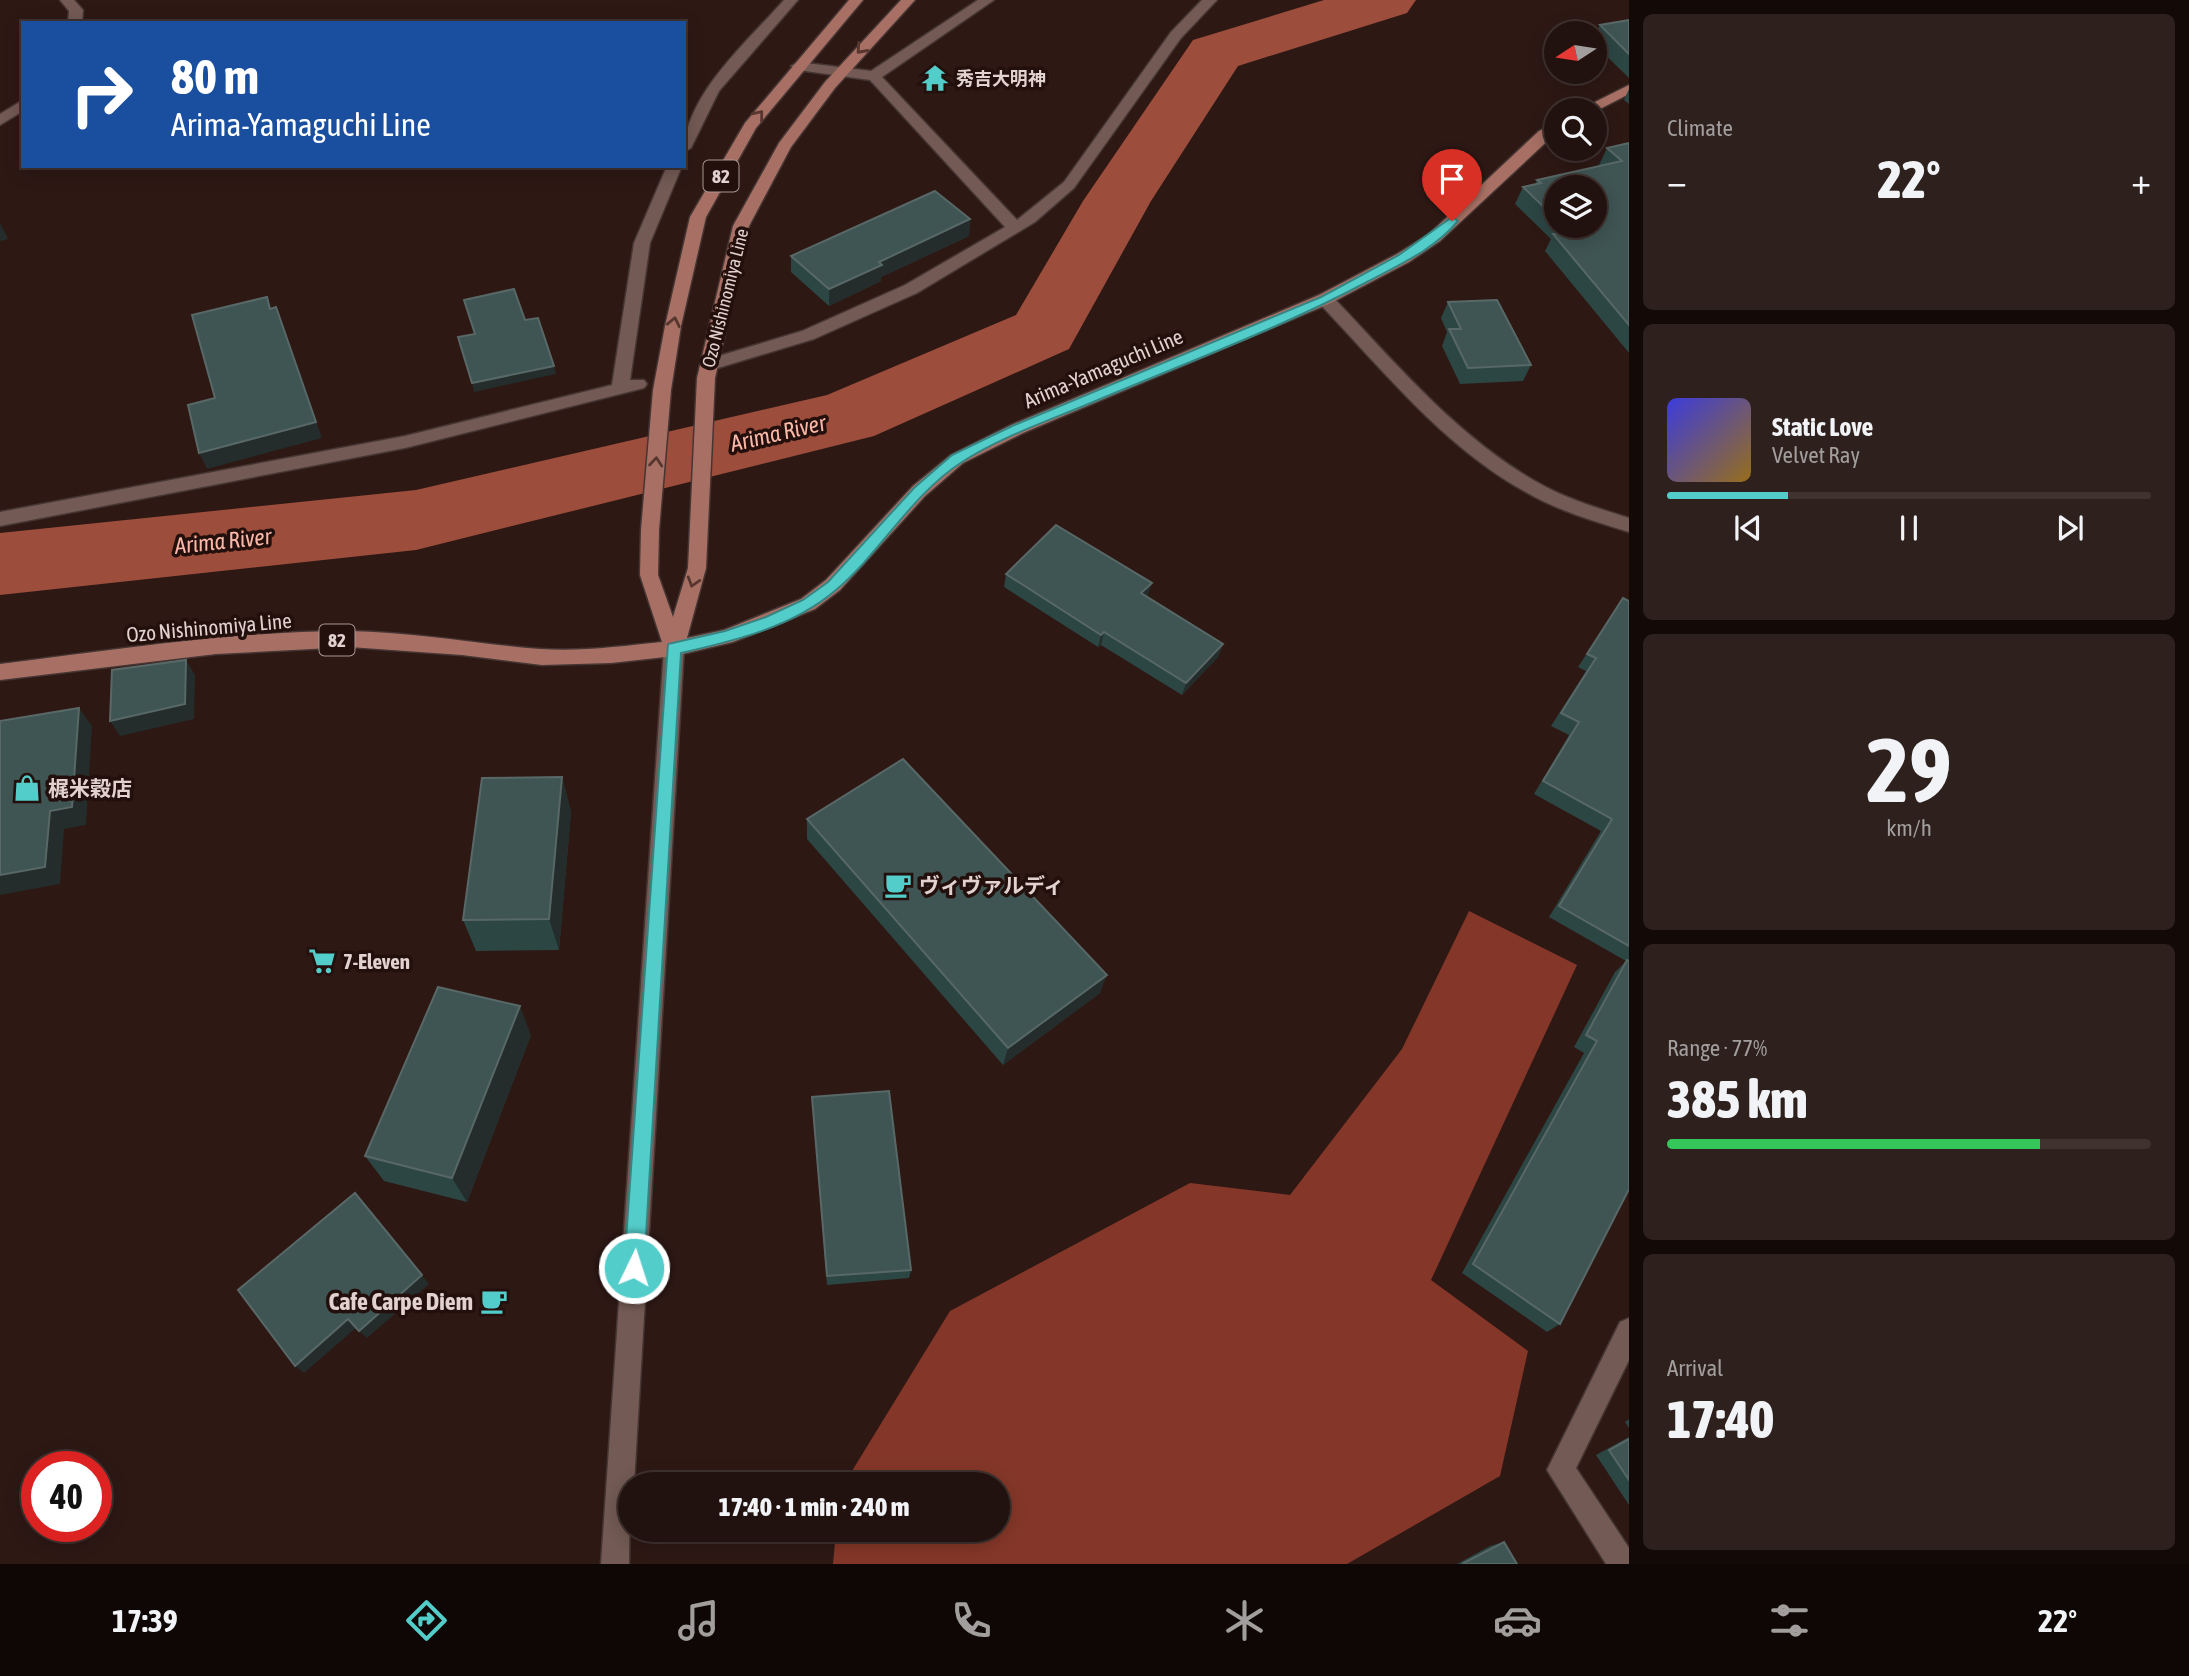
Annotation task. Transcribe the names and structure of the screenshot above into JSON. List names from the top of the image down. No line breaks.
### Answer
{"streets":{"main road":["82","Ozo Nishinomiya Line","Arima-Yamaguchi Line"]},"crossings":[["Ozo Nishinomiya Line","Arima-Yamaguchi Line"]],"water":["Arima River"],"places":{"temple":["秀吉大明神"],"shop":["梶米穀店"],"cafe":["ヴィヴァルディ","Cafe Carpe Diem"],"supermarket":["7-Eleven"]},"north":"left","page":{"tile":["Climate",["29","km/h"],["Range · 77%","385 km"],["Arrival","17:40"]],"turn":["80 m","Arima-Yamaguchi Line"],"heat":["−","22°","+"],"song":["Static Love","Velvet Ray"],"limit":"40","trip":"17:40 · 1 min · 240 m","tabs":["17:39","22°"]}}
